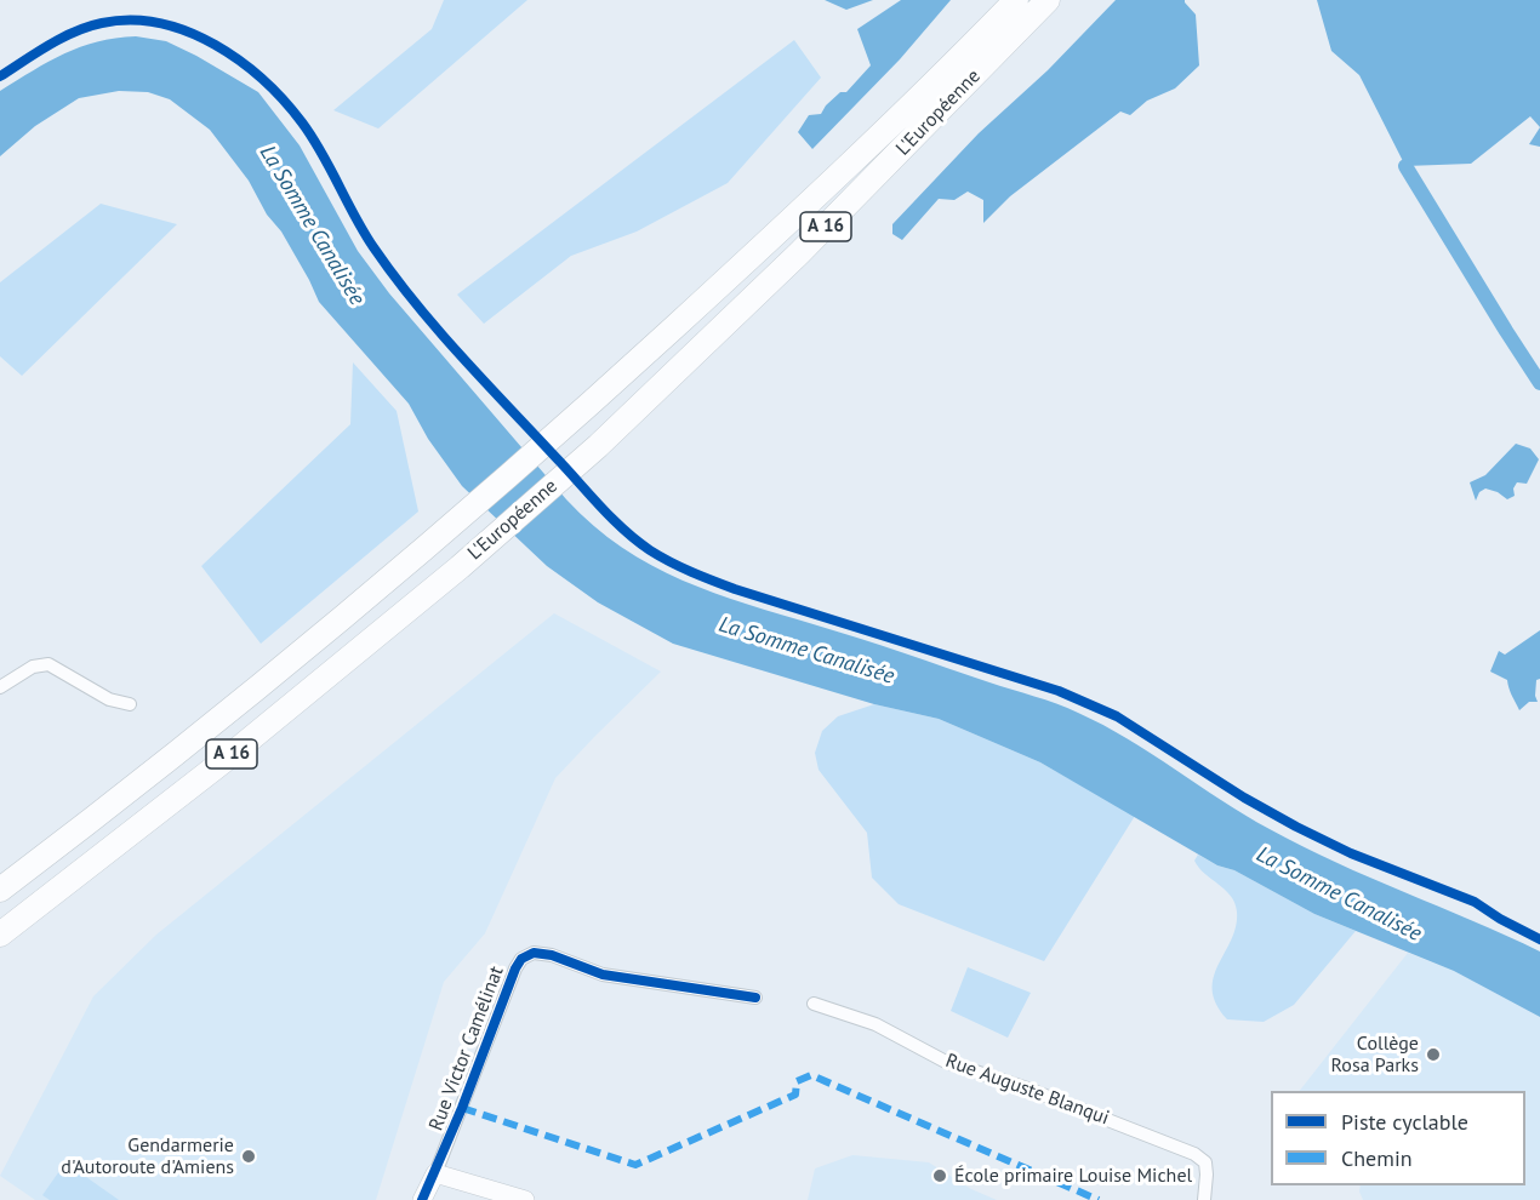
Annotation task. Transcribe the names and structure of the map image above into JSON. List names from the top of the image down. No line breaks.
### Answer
{"streets":{"highway":["L'Européenne","A 16"],"street":["Rue Victor Camélinat","Rue Auguste Blanqui"]},"water":["La Somme Canalisée"],"places":["Collège Rosa Parks","Gendarmerie d'Autoroute d'Amiens","École primaire Louise Michel"],"legend":["Piste cyclable","Chemin"]}
